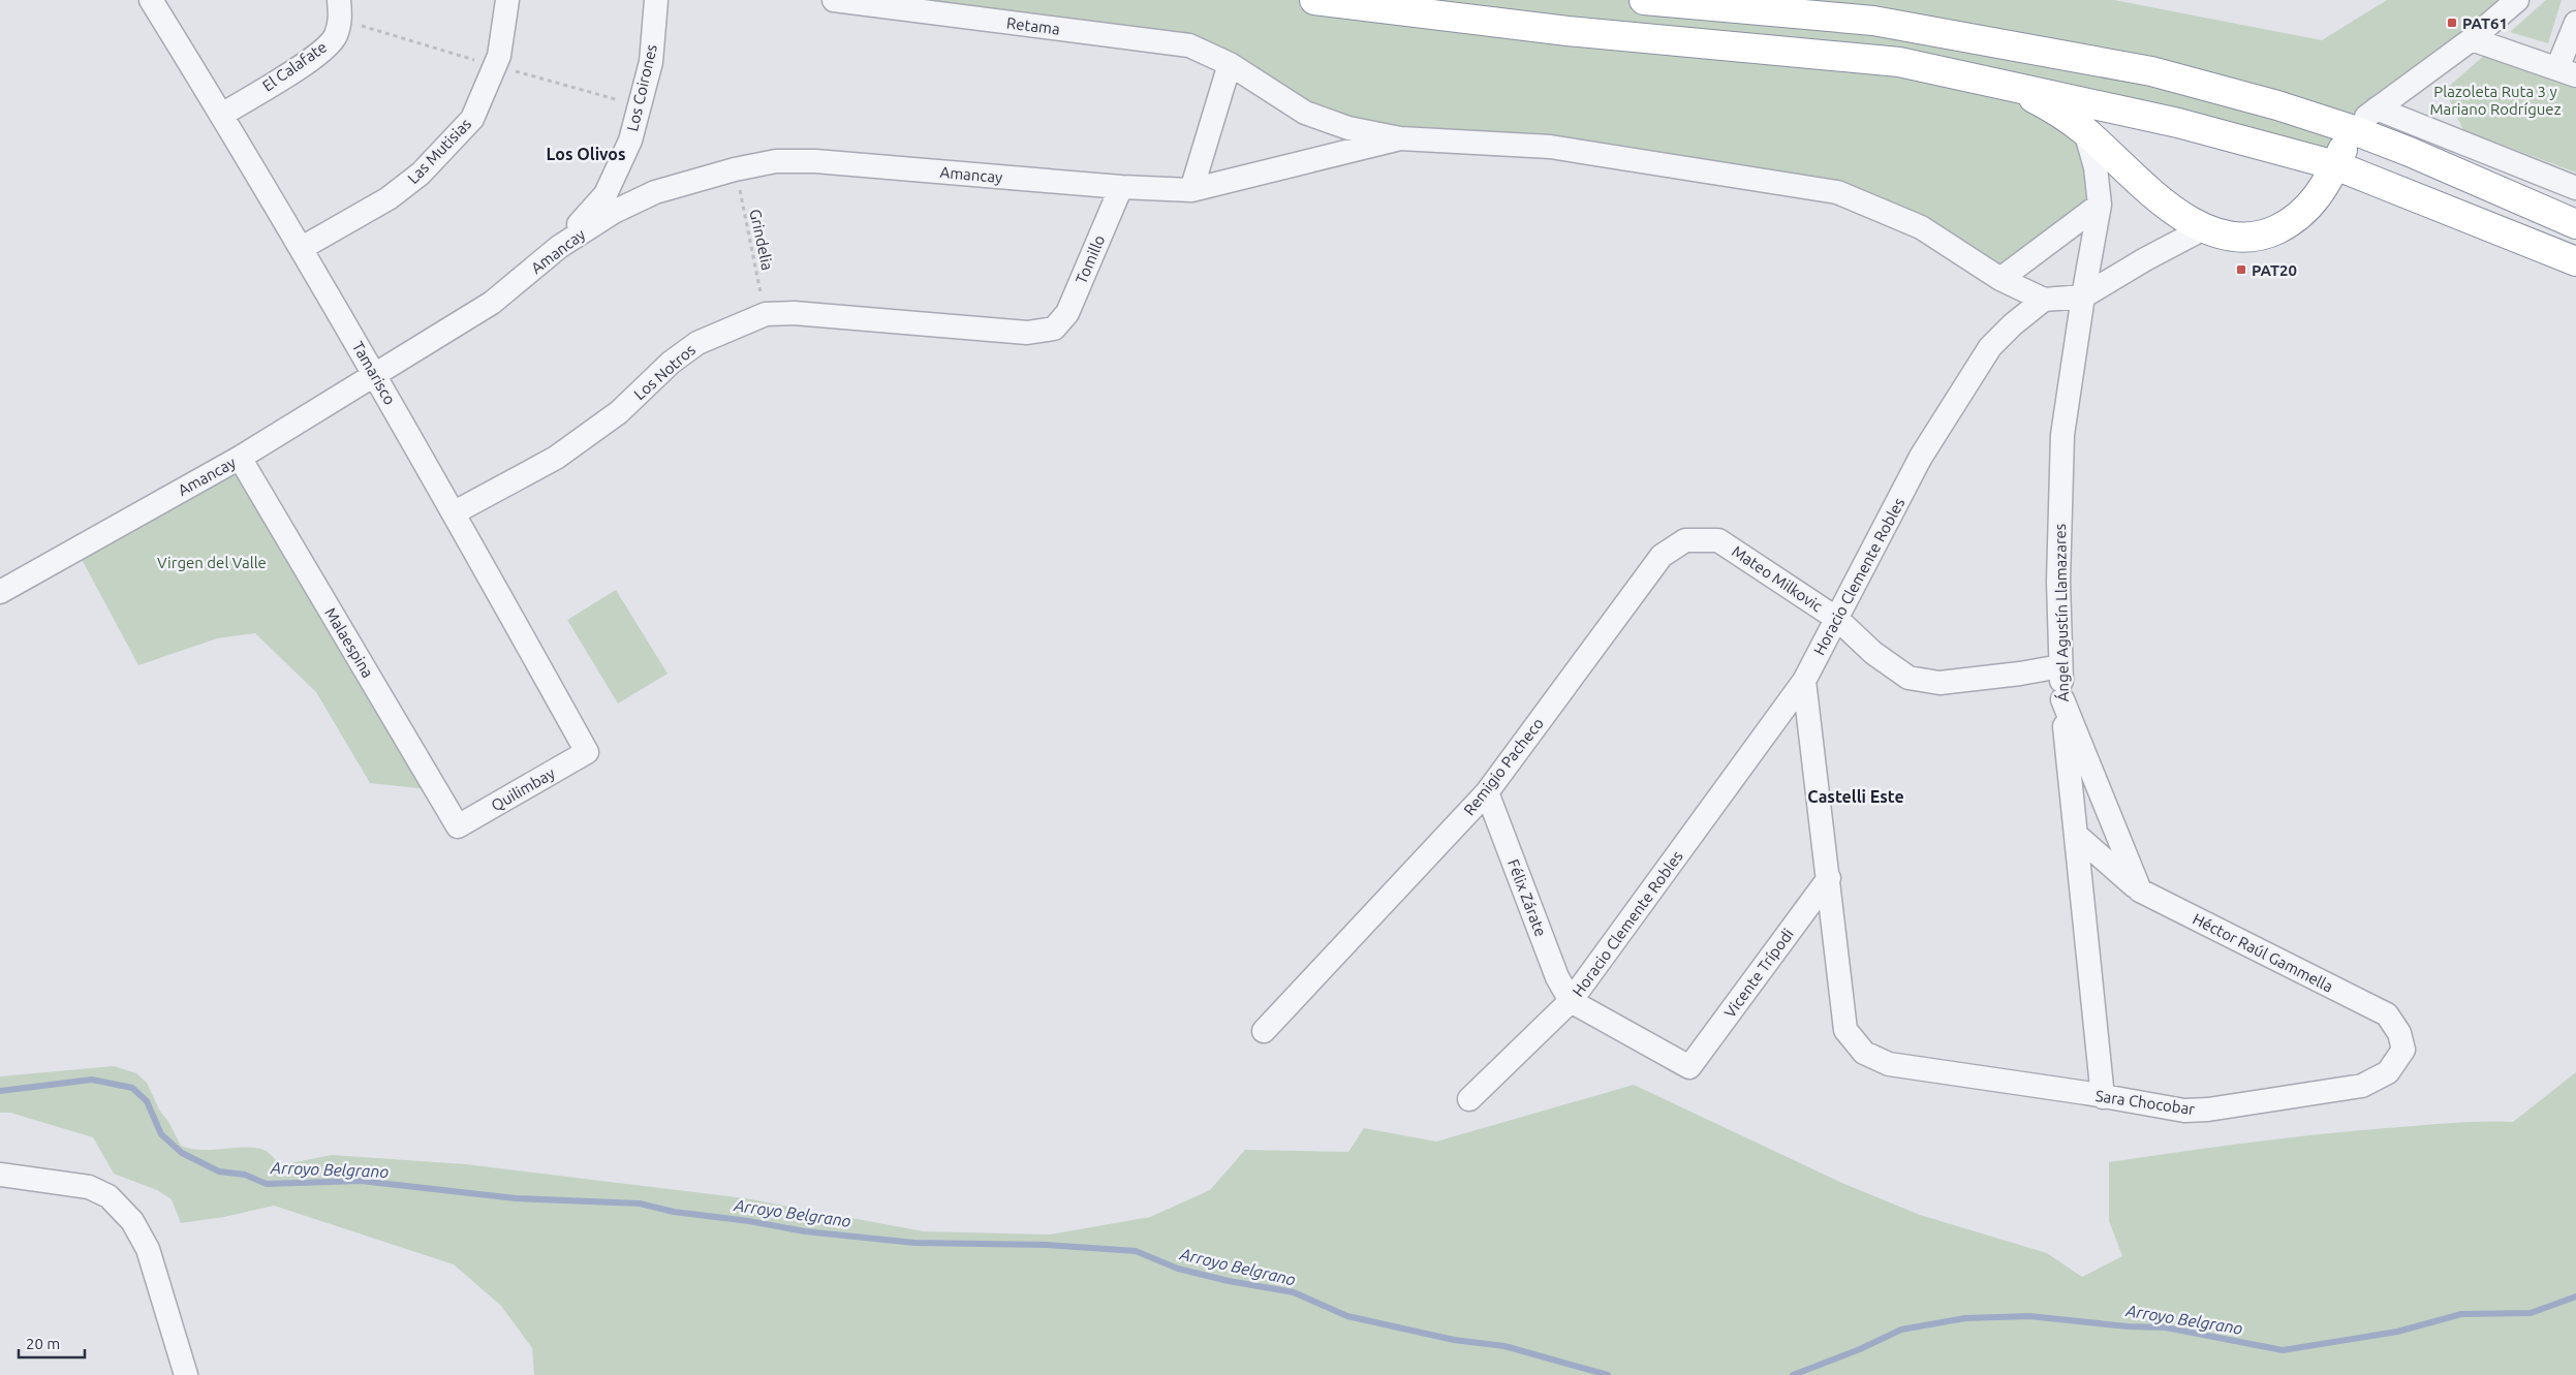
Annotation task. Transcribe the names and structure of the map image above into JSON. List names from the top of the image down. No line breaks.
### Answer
{"streets":{"street":["Retama","El Calafate","Los Coirones","Las Mutisias","Amancay","Tomillo","Los Notros","Tamarisco","Horacio Clemente Robles","Mateo Milkovic","Ángel Agustín Llamazares","Malaespina","Remigio Pacheco","Quilimbay","Félix Zárate","Héctor Raúl Gammella","Vicente Trípodi","Sara Chocobar"],"path":["Grindelia"]},"crossings":[["Retama","Amancay"],["El Calafate","Tamarisco"],["Los Coirones","Amancay"],["Las Mutisias","Tamarisco"],["Amancay","Grindelia"],["Amancay","Tomillo"],["Amancay","Tamarisco"],["Amancay","Malaespina"],["Grindelia","Los Notros"],["Tomillo","Los Notros"],["Los Notros","Tamarisco"],["Tamarisco","Quilimbay"],["Horacio Clemente Robles","Mateo Milkovic"],["Horacio Clemente Robles","Félix Zárate"],["Horacio Clemente Robles","Vicente Trípodi"],["Mateo Milkovic","Ángel Agustín Llamazares"],["Mateo Milkovic","Remigio Pacheco"],["Ángel Agustín Llamazares","Héctor Raúl Gammella"],["Ángel Agustín Llamazares","Sara Chocobar"],["Malaespina","Quilimbay"],["Remigio Pacheco","Félix Zárate"],["Félix Zárate","Vicente Trípodi"],["Héctor Raúl Gammella","Sara Chocobar"],["Vicente Trípodi","Sara Chocobar"]],"districts":["Los Olivos","Castelli Este"],"water":["Arroyo Belgrano"],"parks":["Plazoleta Ruta 3 y Mariano Rodríguez","Virgen del Valle"],"places":{"transit":["PAT61","PAT20"]},"scale_bar":"20 m"}
